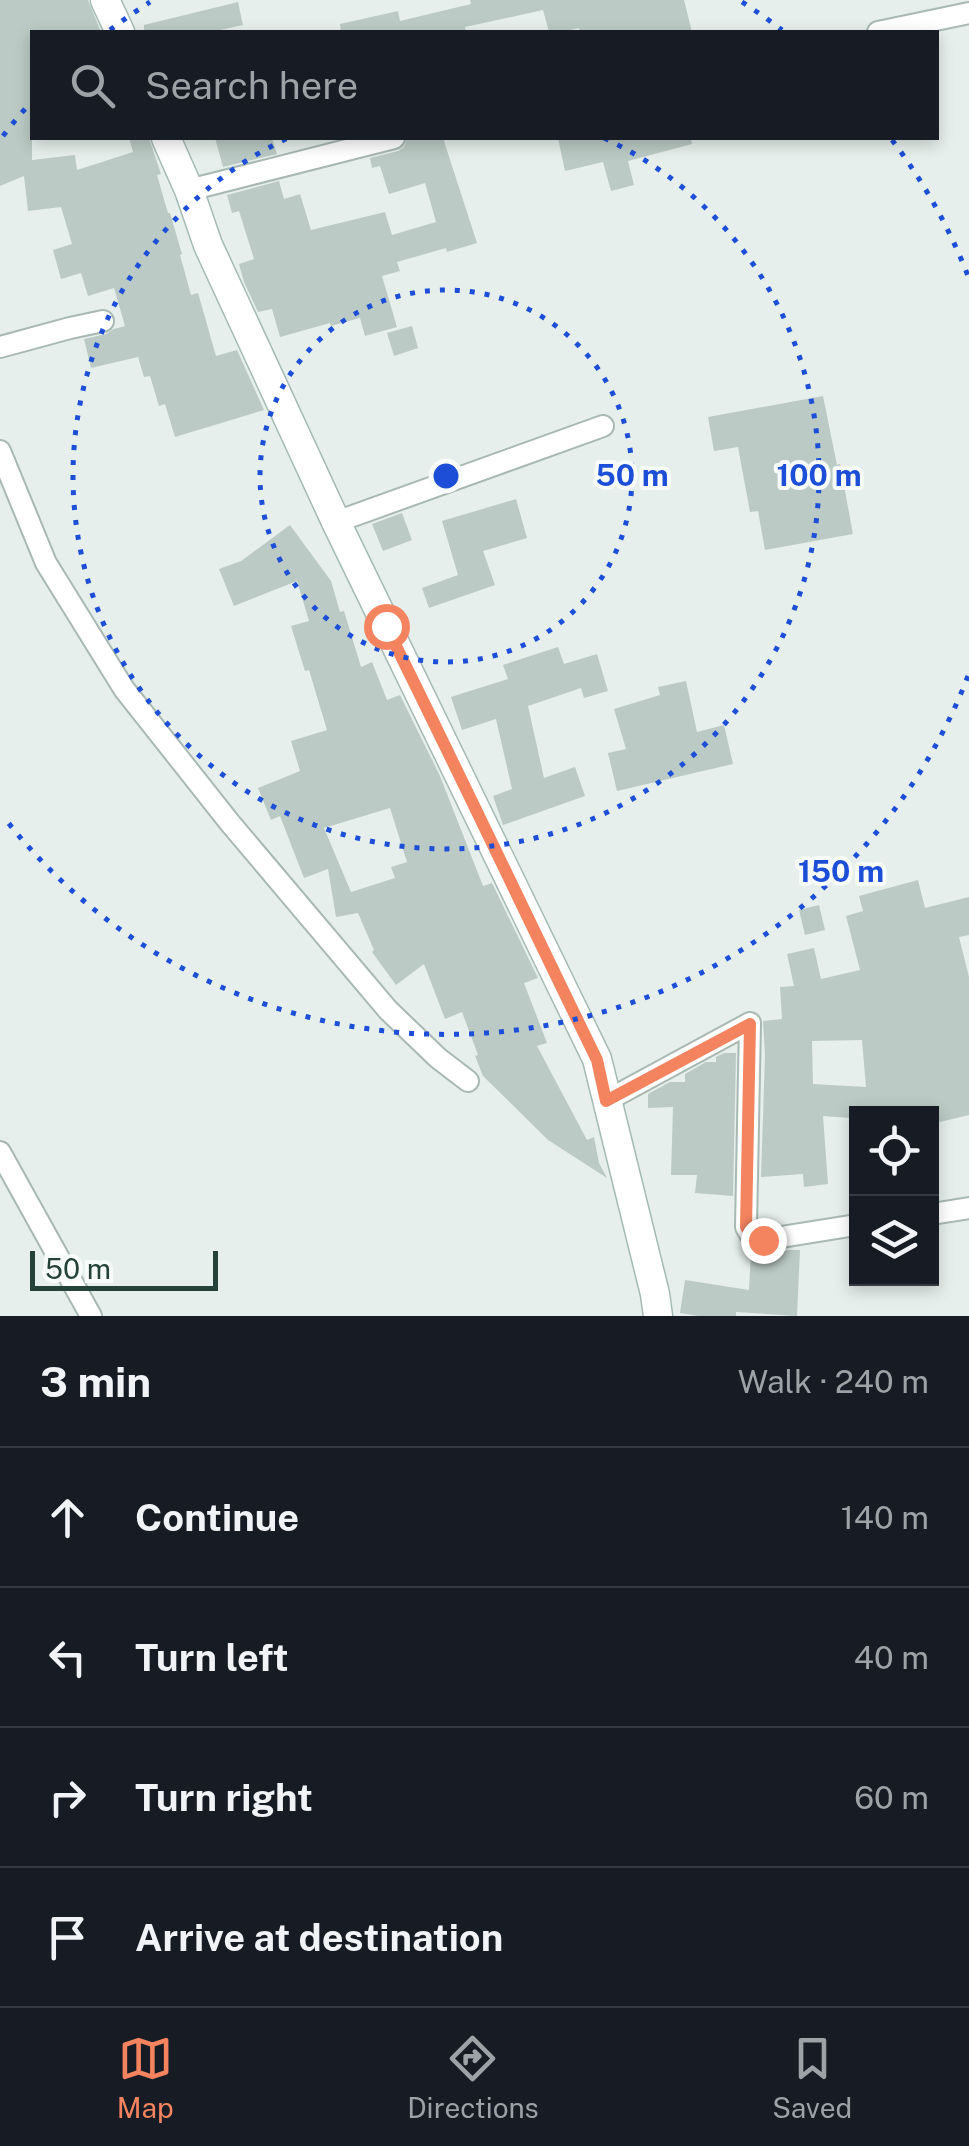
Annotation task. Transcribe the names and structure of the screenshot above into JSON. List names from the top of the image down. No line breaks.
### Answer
{"scale_bar":"50 m","page":{"search":"Search here","scale":"50 m","heading":["3 min","Walk · 240 m"],"list":[["Continue","140 m"],["Turn left","40 m"],["Turn right","60 m"],"Arrive at destination"],"nav":["Map","Directions","Saved"]},"rings":["50 m","100 m","150 m"]}
